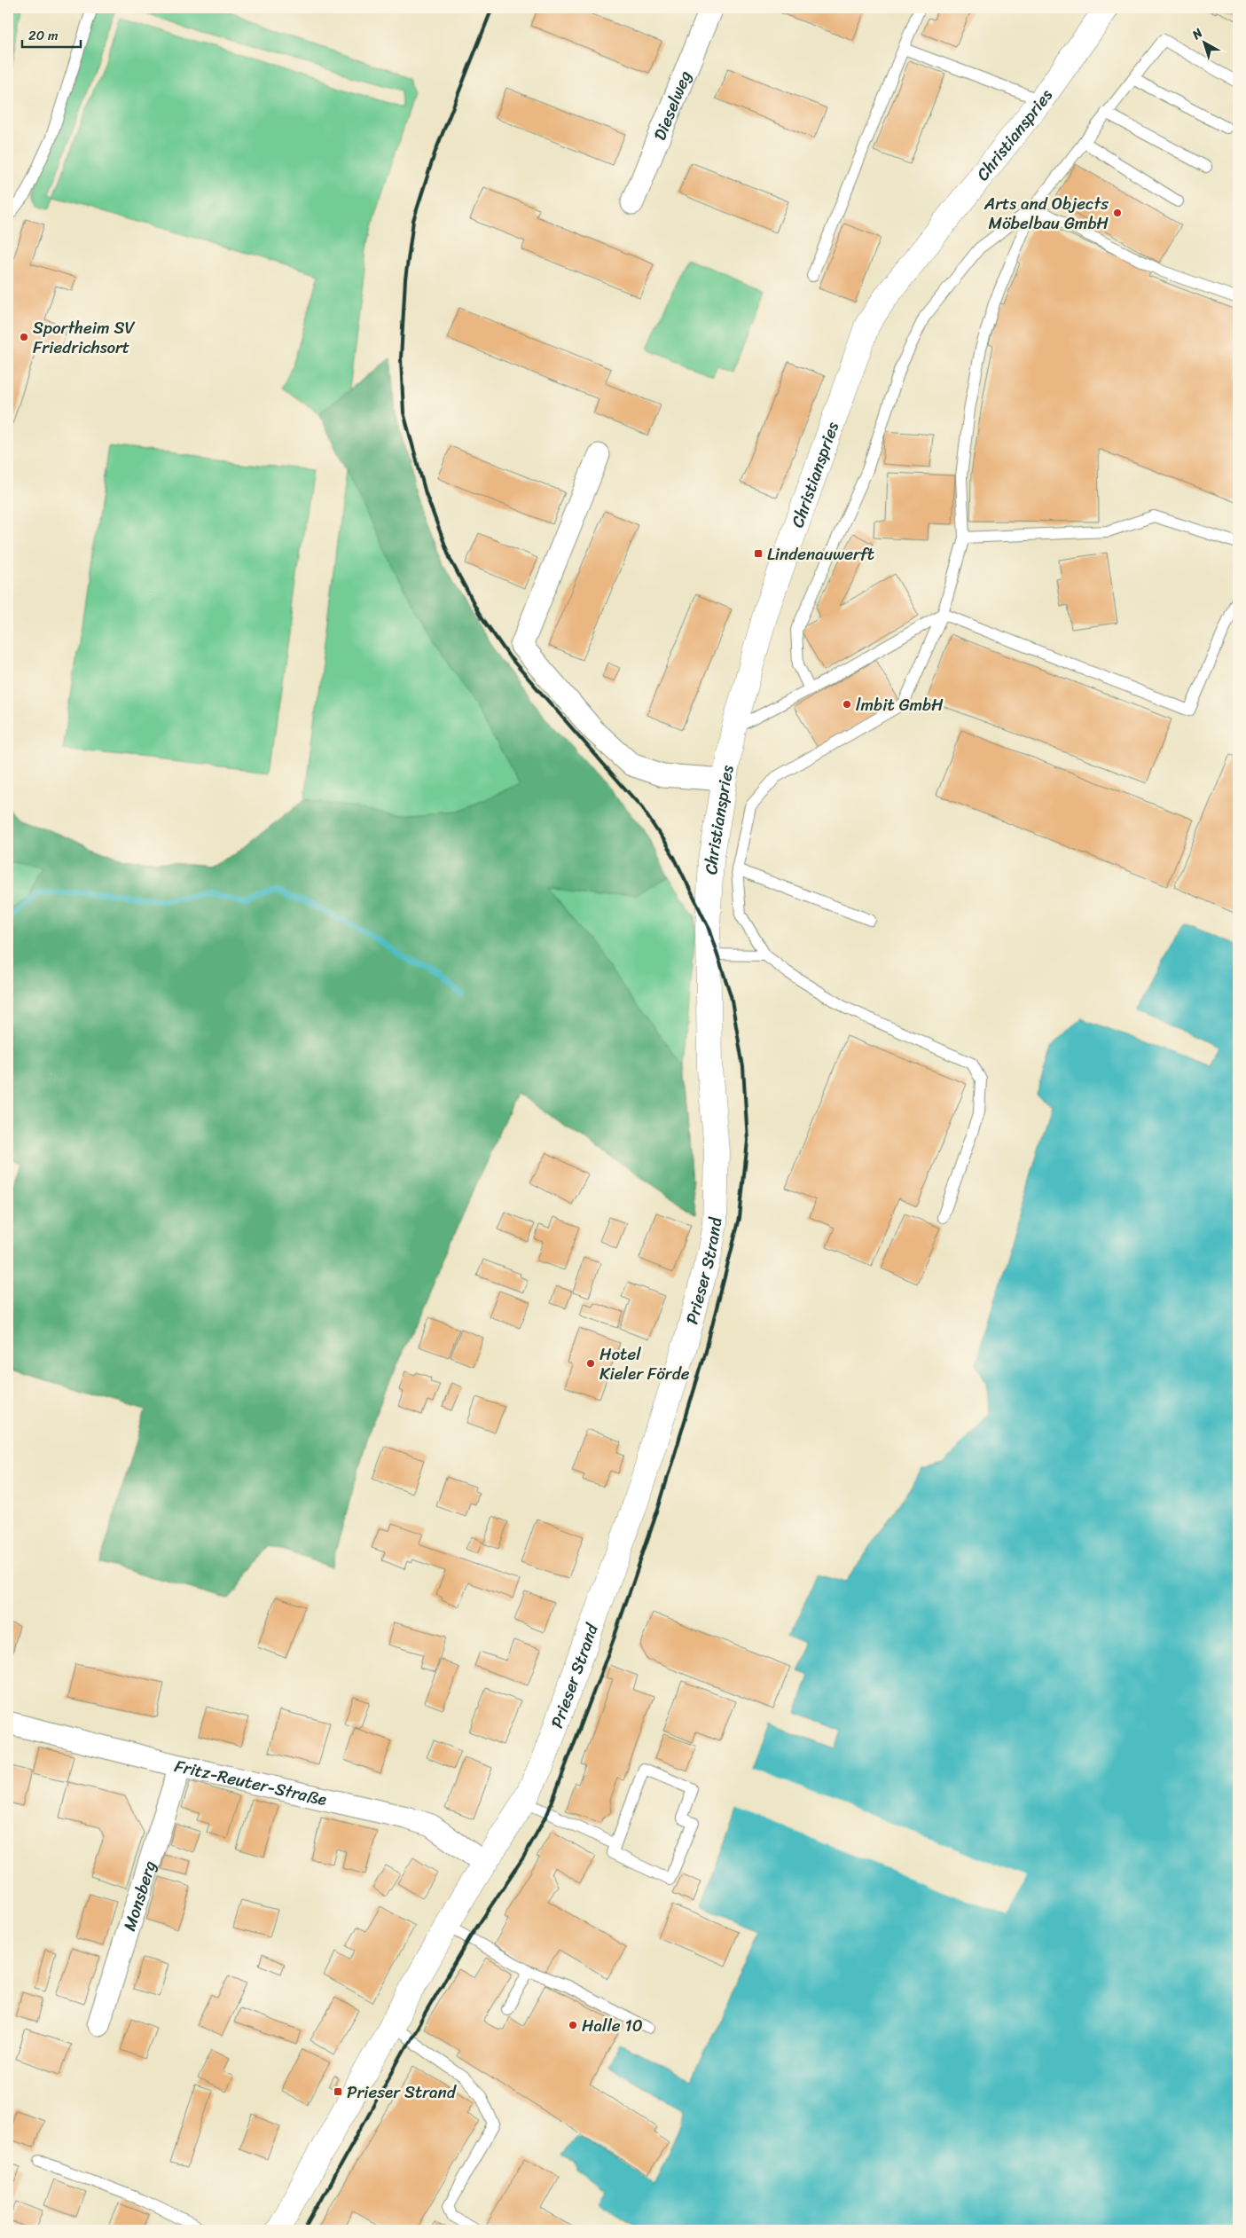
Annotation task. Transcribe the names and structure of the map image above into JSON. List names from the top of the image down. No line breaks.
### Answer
{"streets":{"street":["Dieselweg","Christianspries","Prieser Strand","Fritz-Reuter-Straße","Monsberg"]},"crossings":[["Christianspries","Prieser Strand"],["Prieser Strand","Fritz-Reuter-Straße"],["Fritz-Reuter-Straße","Monsberg"]],"places":{"other":["Arts and Objects Möbelbau GmbH","Sportheim SV Friedrichsort","lmbit GmbH","Hotel Kieler Förde","Halle 10"],"transit":["Lindenauwerft","Prieser Strand"]},"scale_bar":"20 m","north":"top left"}
